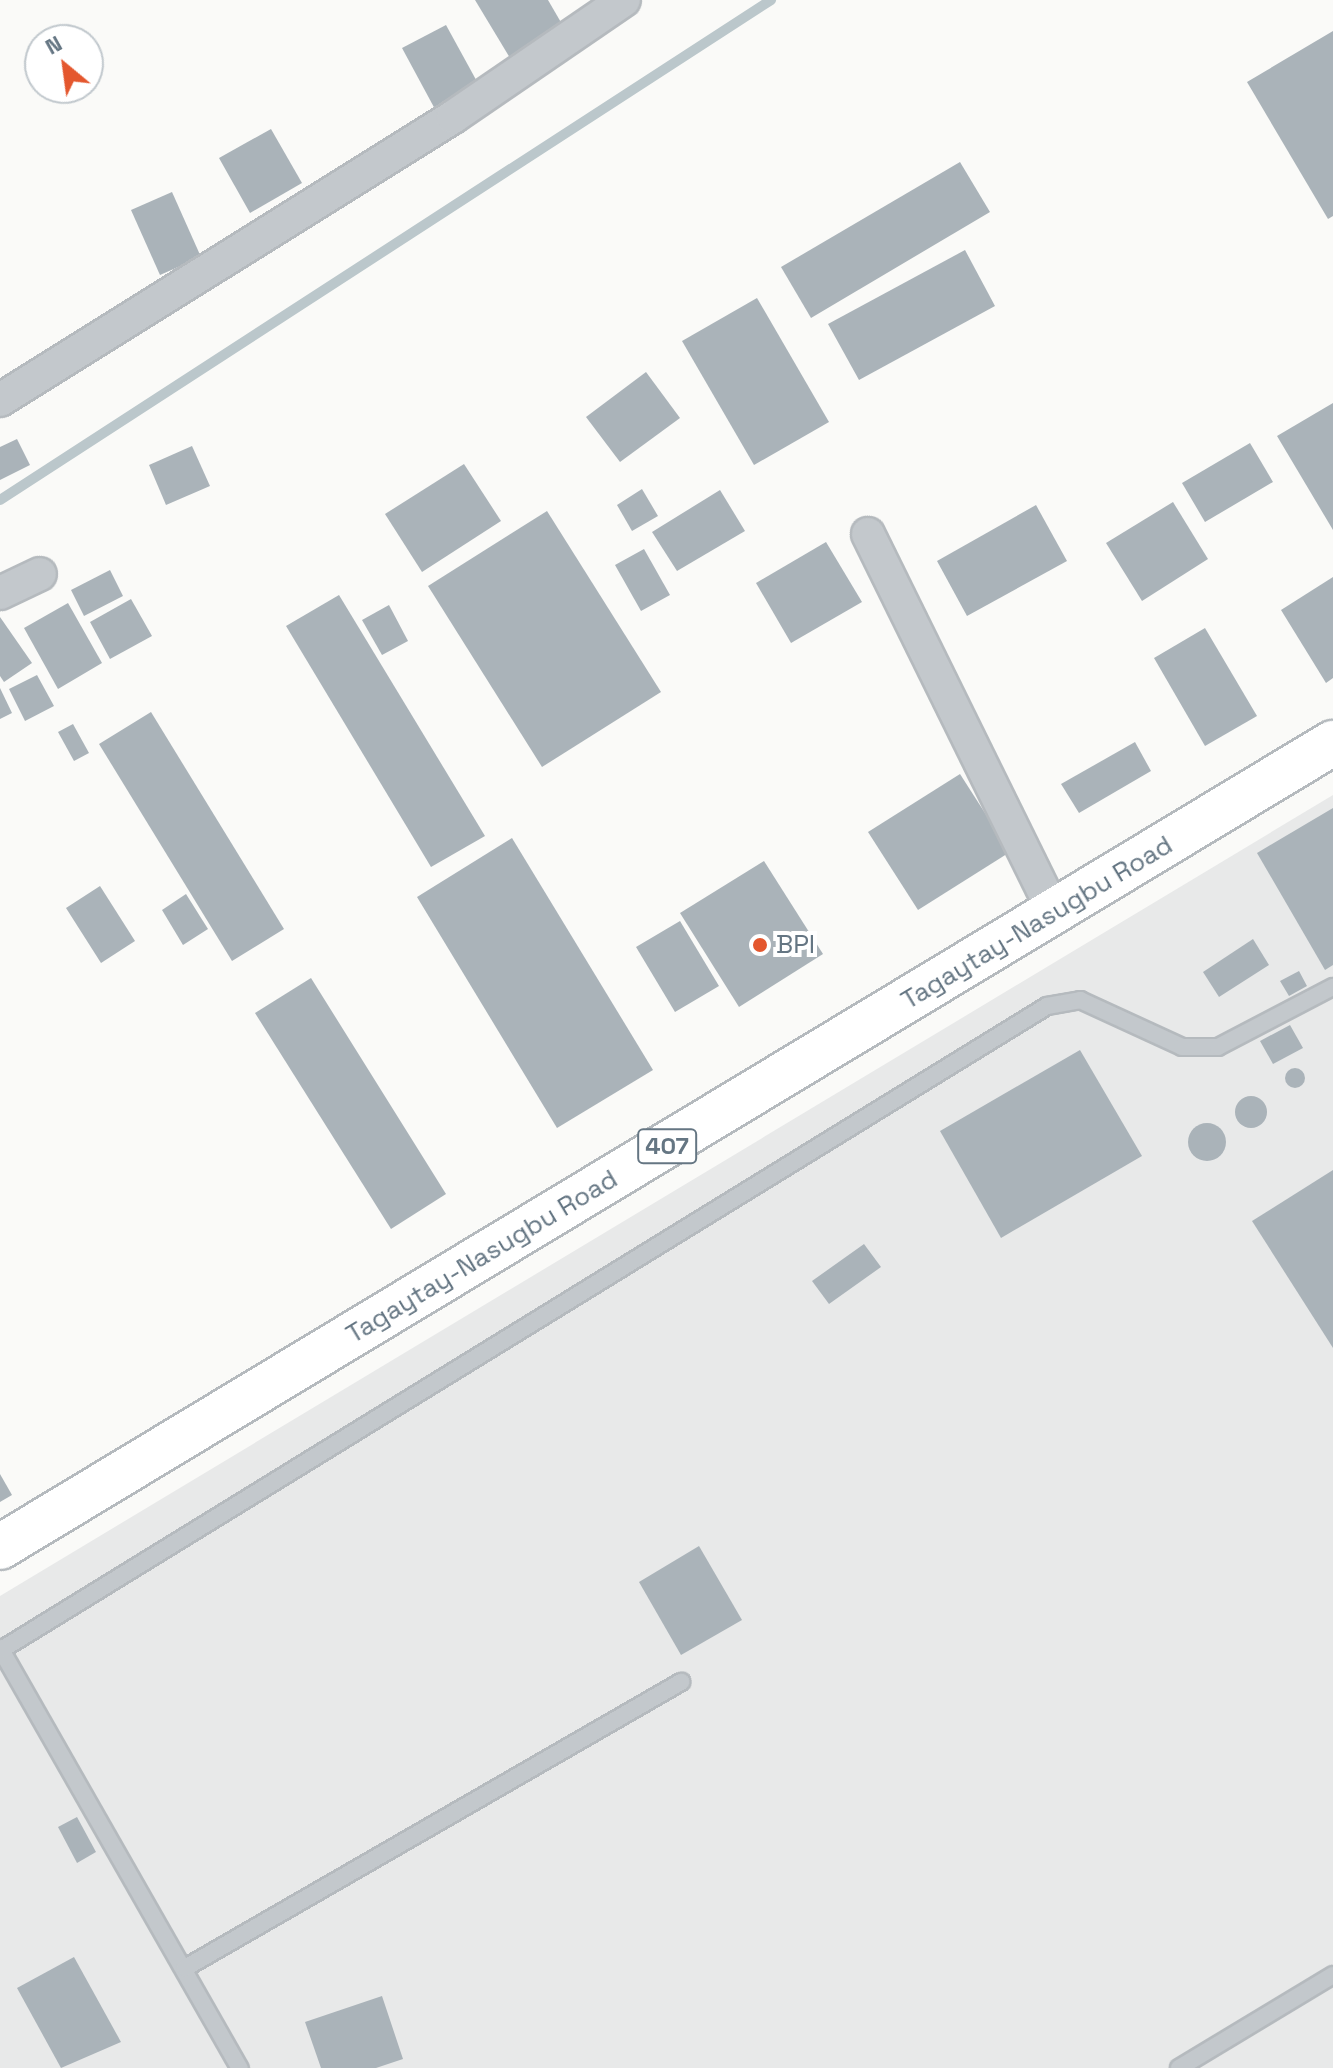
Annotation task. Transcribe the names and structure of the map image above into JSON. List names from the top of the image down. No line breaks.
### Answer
{"streets":{"main road":["Tagaytay-Nasugbu Road","407"]},"places":["BPI"],"north":"top left"}
